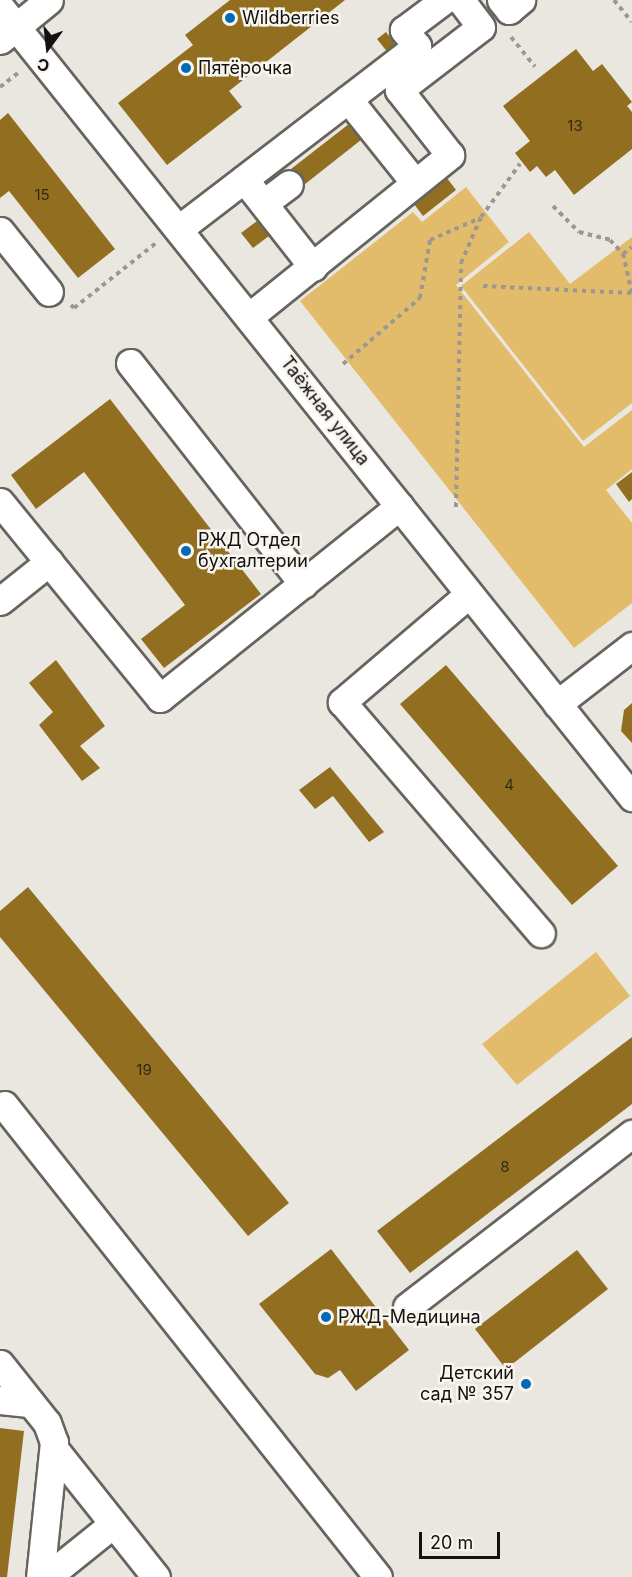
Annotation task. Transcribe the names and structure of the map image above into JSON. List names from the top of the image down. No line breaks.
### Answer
{"streets":{"street":["Таёжная улица"]},"places":["Wildberries","Пятёрочка","РЖД Отдел бухгалтерии","РЖД-Медицина","Детский сад № 357"],"house_numbers":["13","15","4","19","8"],"scale_bar":"20 m","north":"bottom"}
